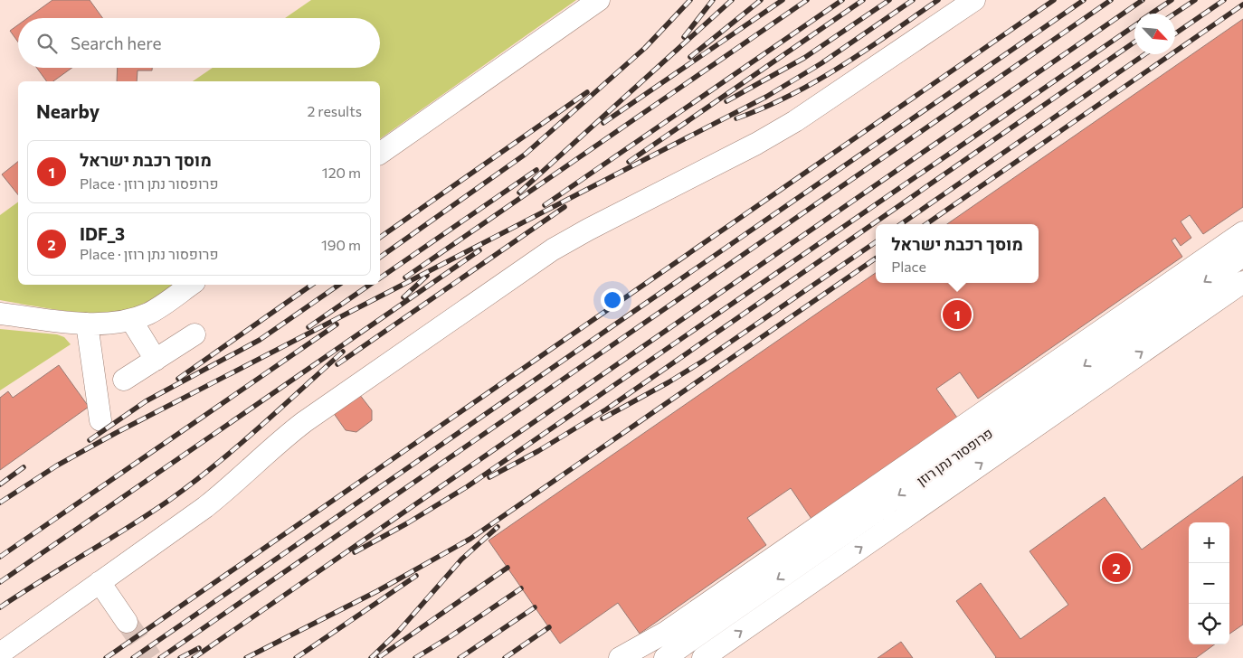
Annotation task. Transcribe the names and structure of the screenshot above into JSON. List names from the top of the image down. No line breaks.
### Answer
{"streets":{"street":["פרופסור נתן רוזן"]},"north":"bottom right","page":{"search":"Search here","heading":["Nearby","2 results"],"list":[{"mark":"1","name":"מוסך רכבת ישראל","note":"Place · פרופסור נתן רוזן","value":"120 m"},{"mark":"2","name":"IDF_3","note":"Place · פרופסור נתן רוזן","value":"190 m"}],"popup":["מוסך רכבת ישראל","Place"],"pins":["1","2"],"map_buttons":["+","−"]}}
